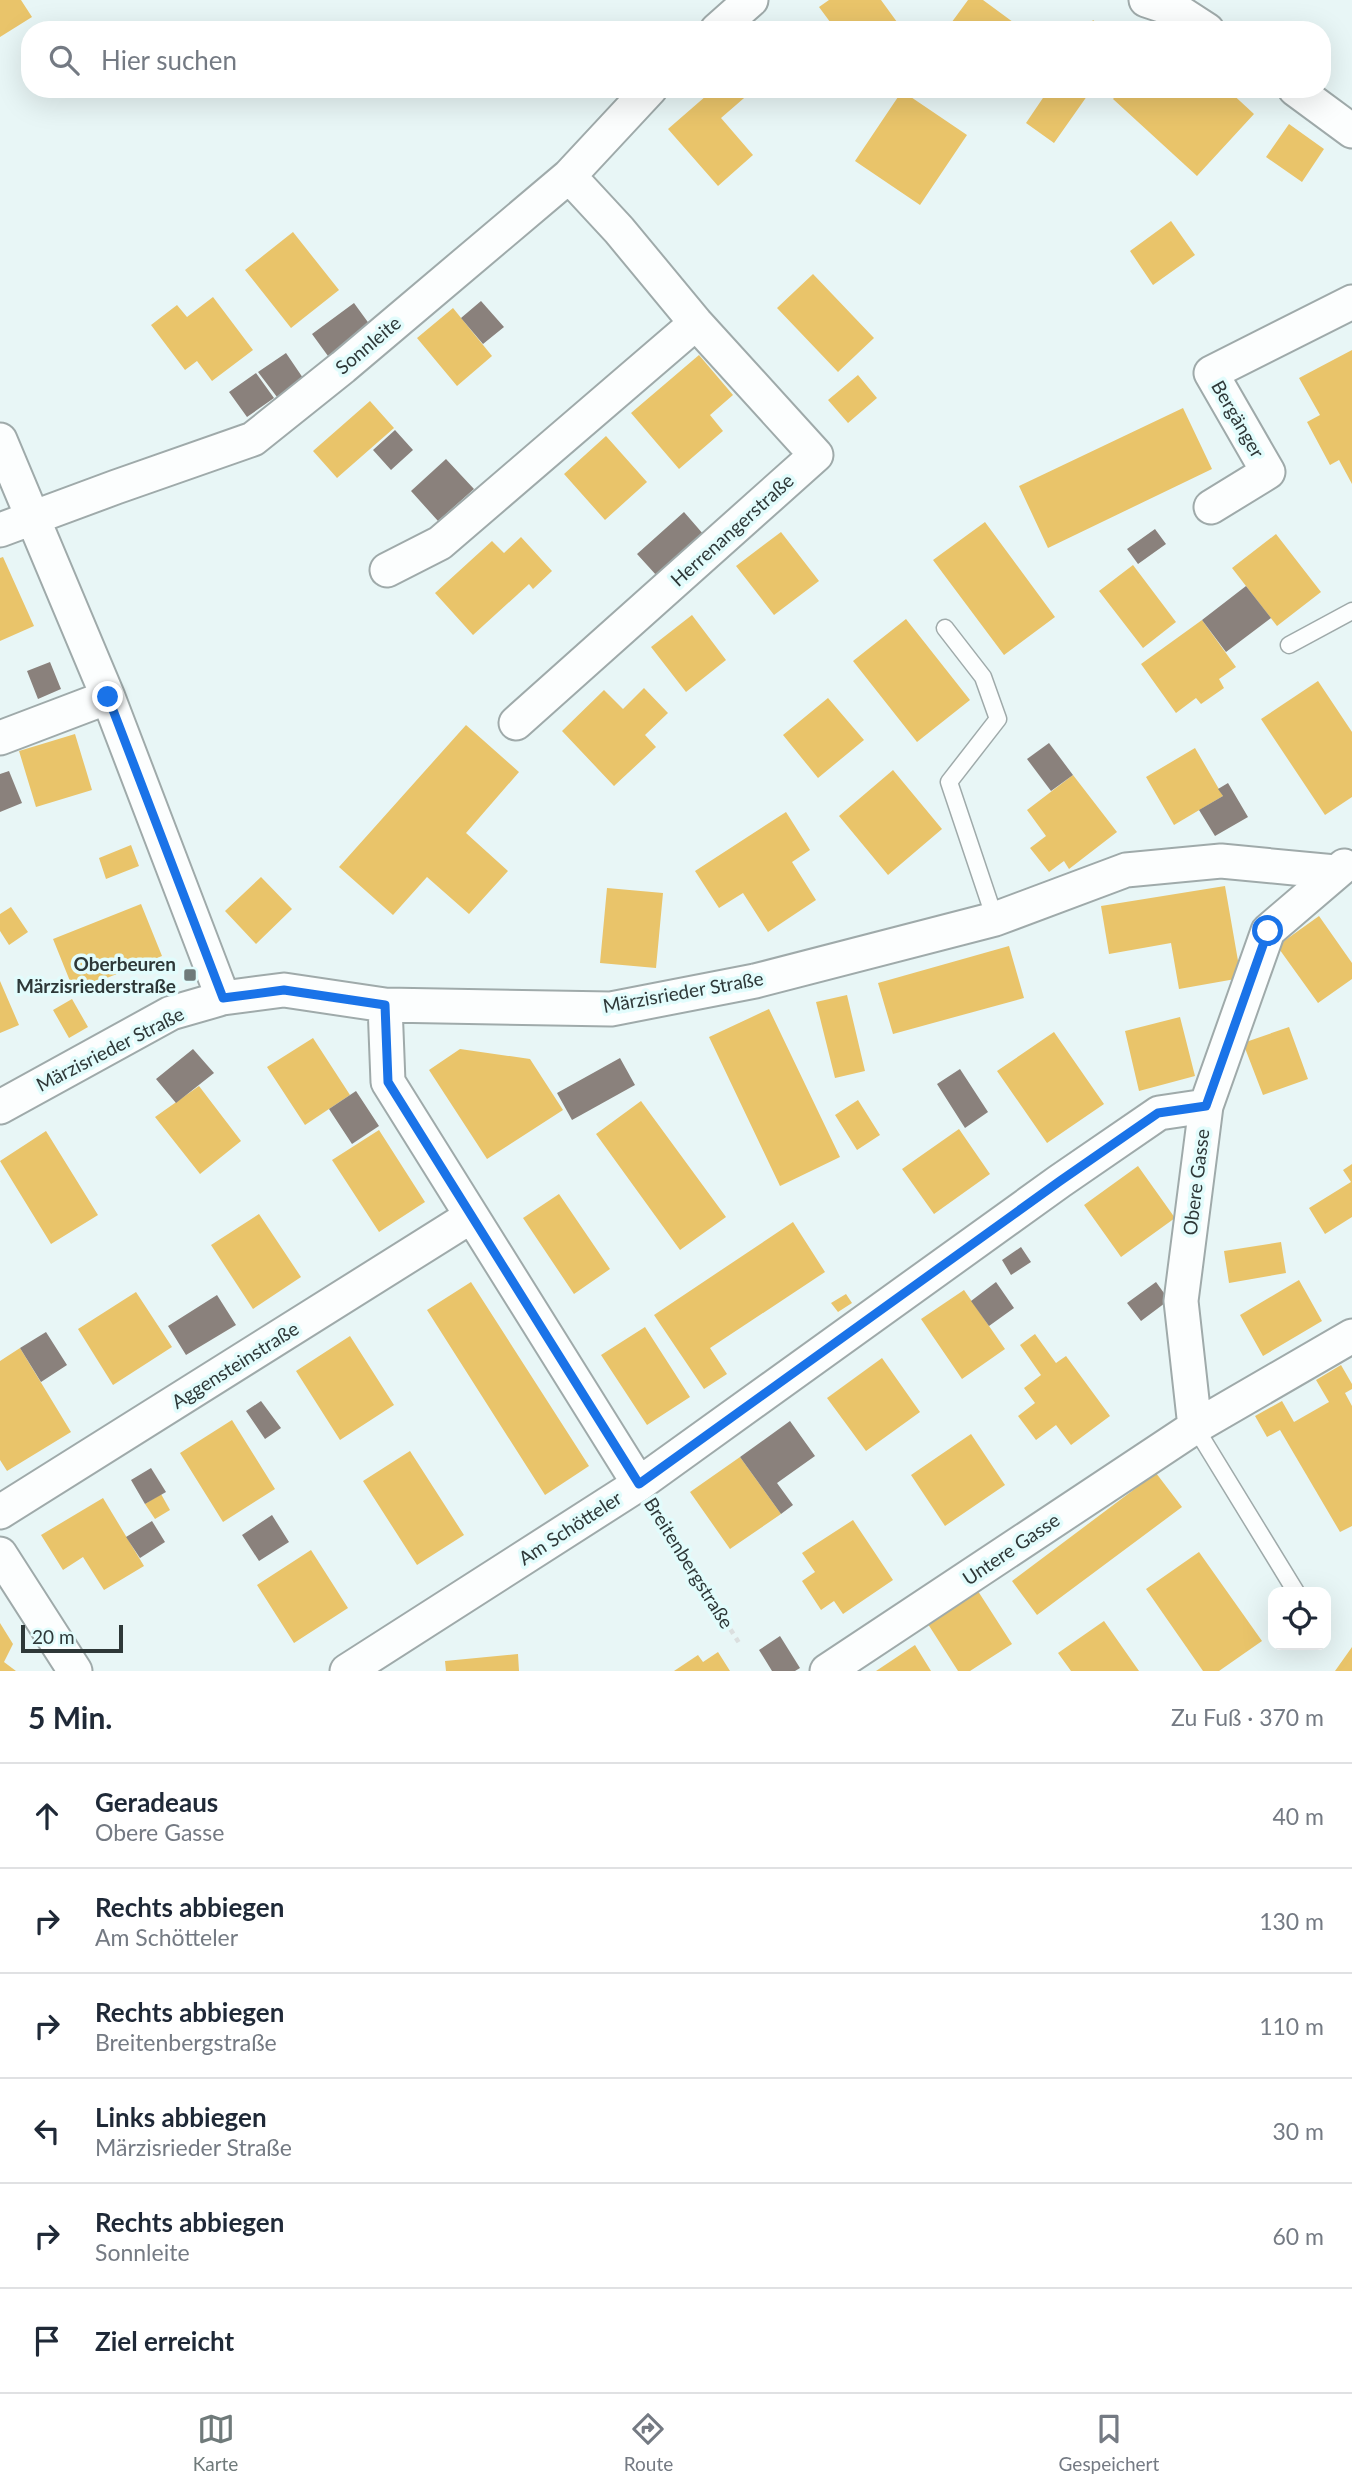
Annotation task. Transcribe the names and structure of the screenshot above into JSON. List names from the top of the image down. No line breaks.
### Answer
{"streets":{"street":["Sonnleite","Bergänger","Herrenangerstraße","Märzisrieder Straße","Obere Gasse","Aggensteinstraße","Am Schötteler","Untere Gasse","Breitenbergstraße"]},"crossings":[["Sonnleite","Herrenangerstraße"],["Märzisrieder Straße","Obere Gasse"],["Märzisrieder Straße","Breitenbergstraße"],["Obere Gasse","Am Schötteler"],["Obere Gasse","Untere Gasse"],["Aggensteinstraße","Breitenbergstraße"],["Am Schötteler","Breitenbergstraße"]],"places":{"transit":["Oberbeuren Märzisriederstraße"]},"scale_bar":"20 m","page":{"search":"Hier suchen","scale":"20 m","heading":["5 Min.","Zu Fuß · 370 m"],"list":[["Geradeaus","Obere Gasse","40 m"],["Rechts abbiegen","Am Schötteler","130 m"],["Rechts abbiegen","Breitenbergstraße","110 m"],["Links abbiegen","Märzisrieder Straße","30 m"],["Rechts abbiegen","Sonnleite","60 m"],"Ziel erreicht"],"nav":["Karte","Route","Gespeichert"]}}
